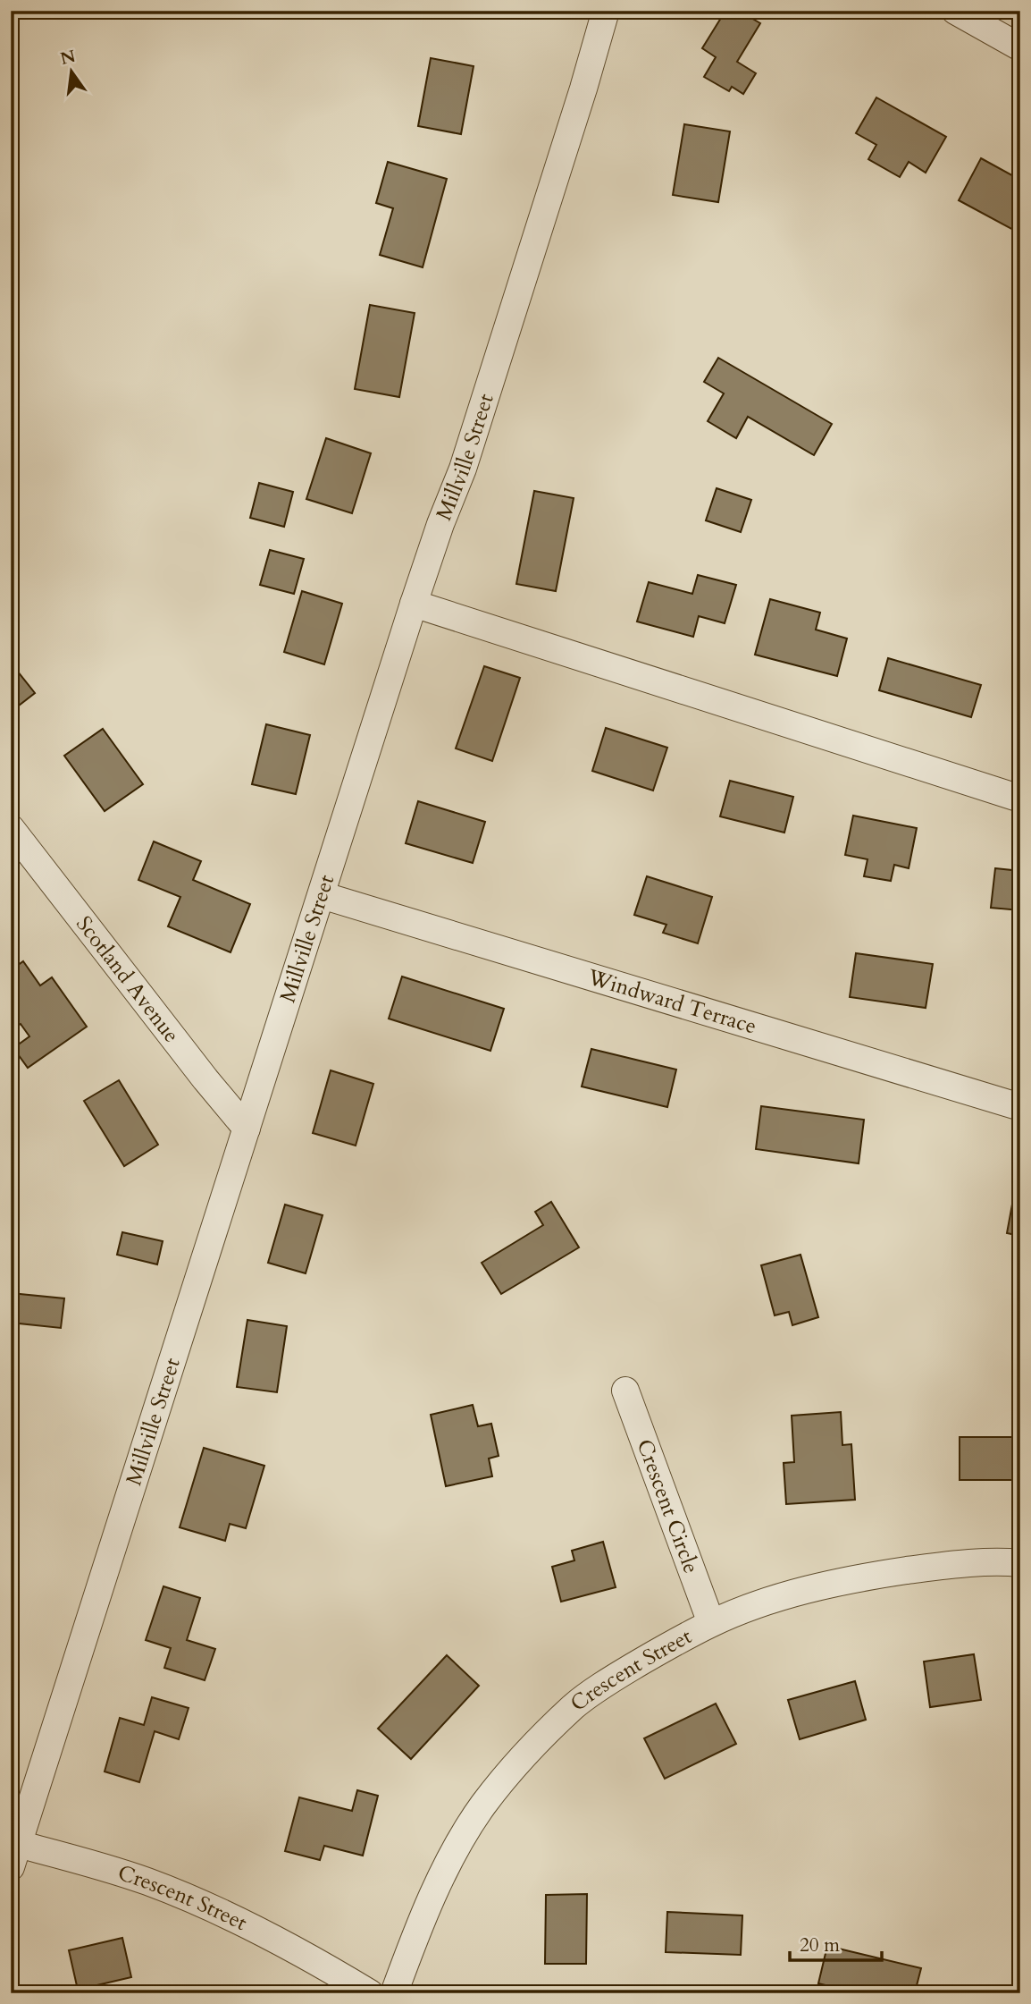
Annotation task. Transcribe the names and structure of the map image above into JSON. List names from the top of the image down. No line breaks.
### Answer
{"streets":{"street":["Millville Street","Scotland Avenue","Windward Terrace","Crescent Circle","Crescent Street"]},"crossings":[["Millville Street","Scotland Avenue"],["Millville Street","Windward Terrace"],["Millville Street","Crescent Street"],["Crescent Circle","Crescent Street"]],"scale_bar":"20 m","north":"top"}
